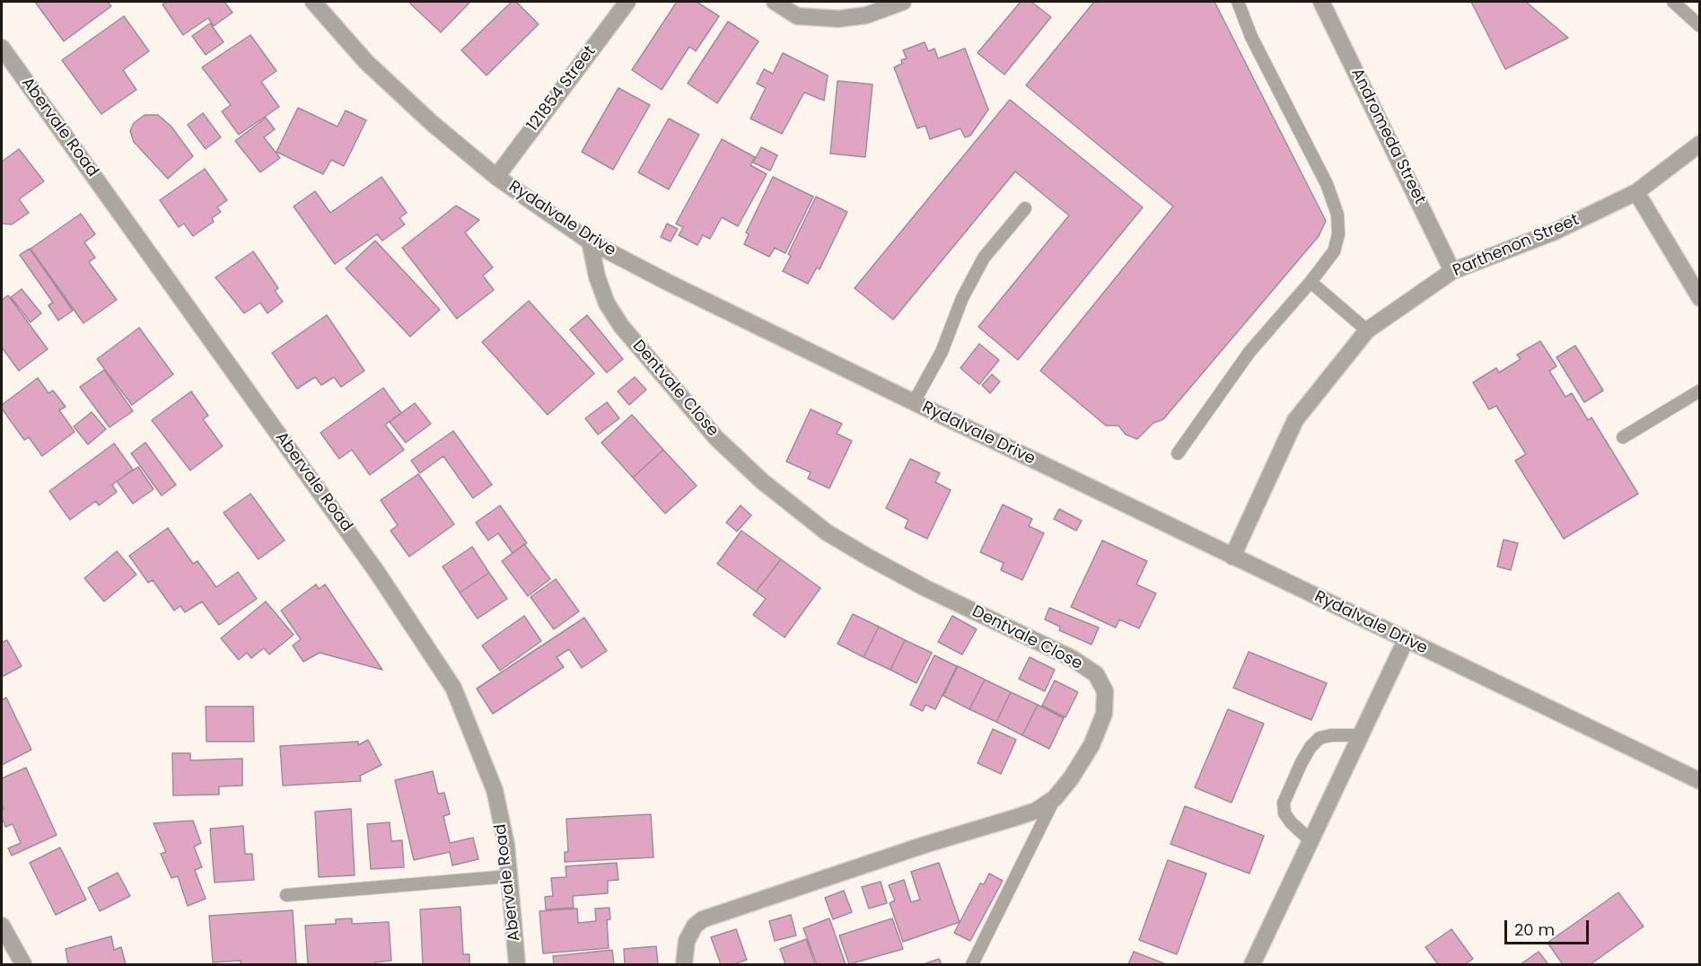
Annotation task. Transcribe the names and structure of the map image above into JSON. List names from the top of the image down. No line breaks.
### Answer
{"streets":{"street":["121854 Street","Abervale Road","Andromeda Street","Rydalvale Drive","Parthenon Street","Dentvale Close"]},"crossings":[["121854 Street","Rydalvale Drive"],["Andromeda Street","Parthenon Street"],["Rydalvale Drive","Parthenon Street"],["Rydalvale Drive","Dentvale Close"]],"scale_bar":"20 m"}
